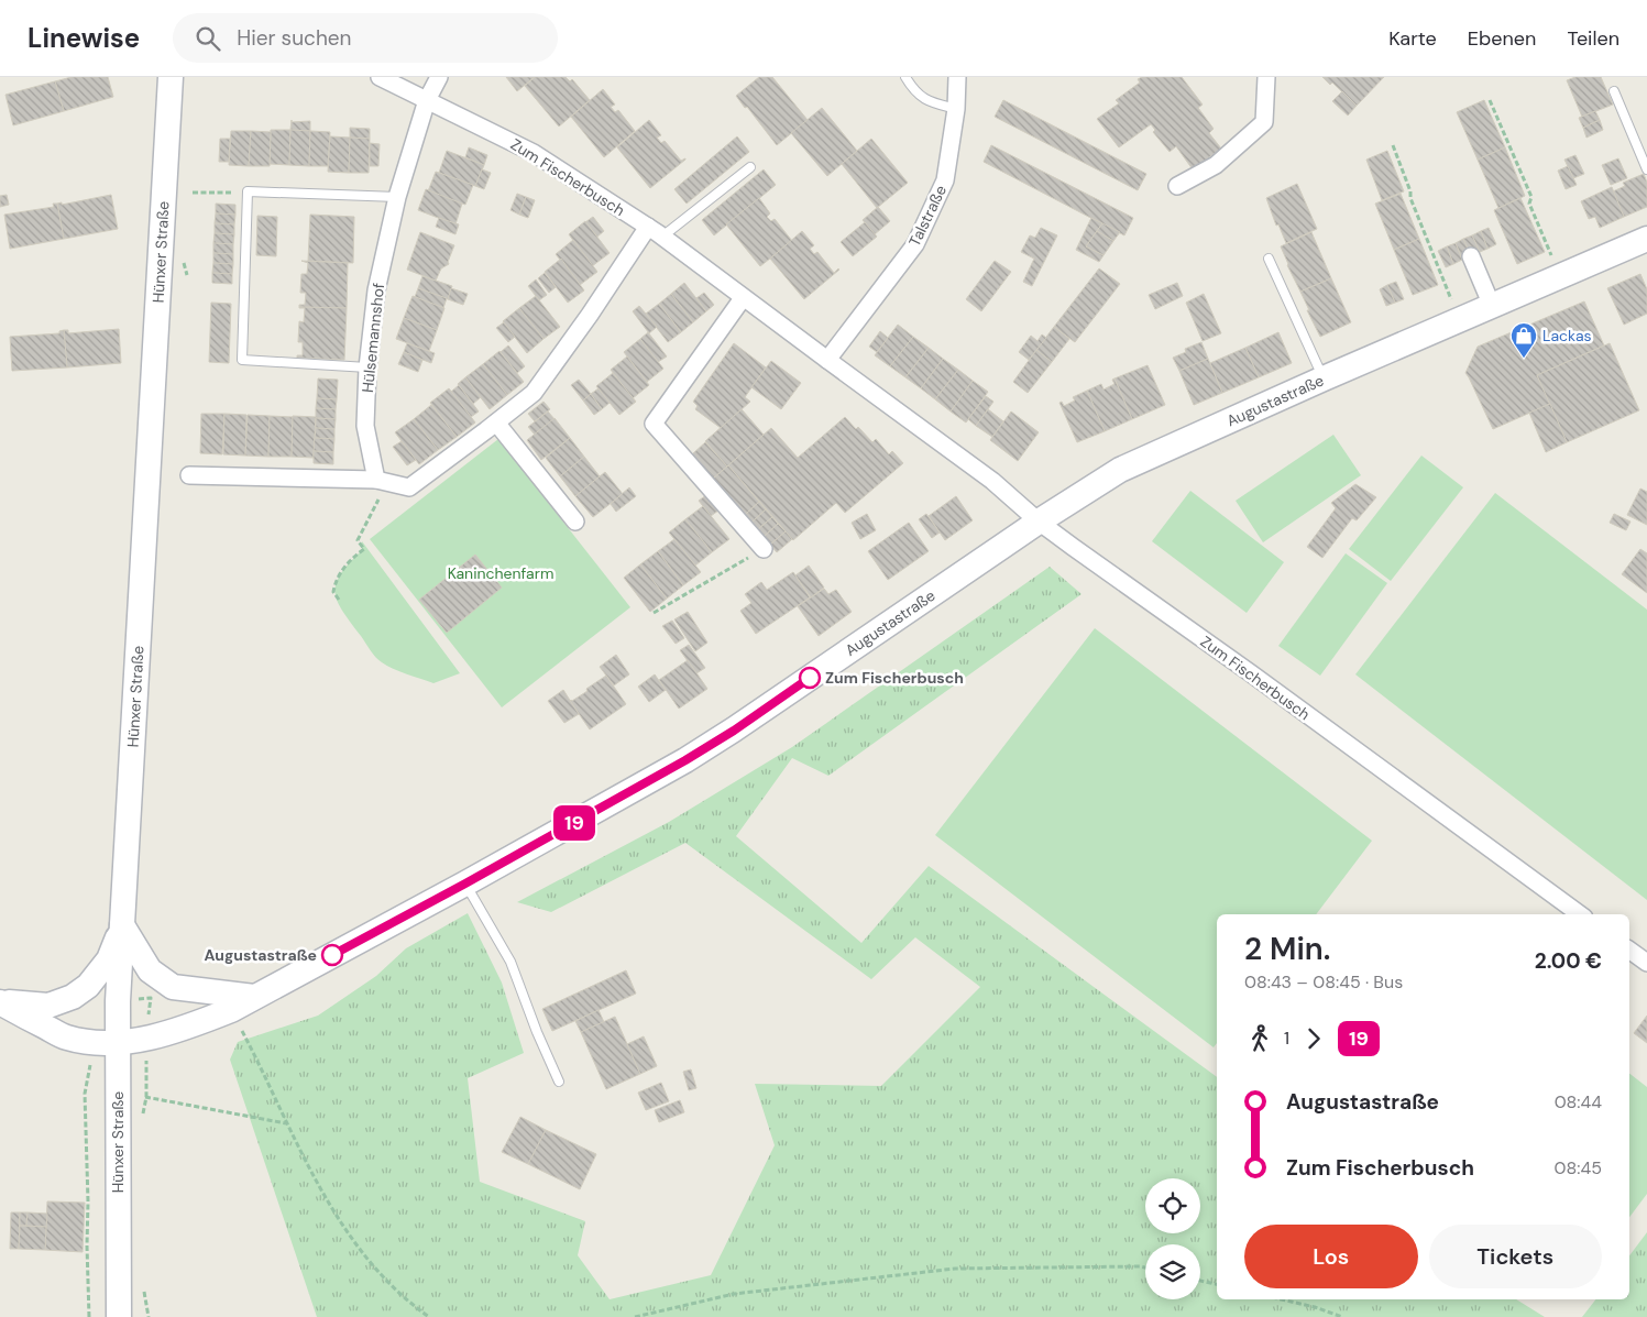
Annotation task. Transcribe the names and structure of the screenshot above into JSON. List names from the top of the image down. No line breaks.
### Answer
{"streets":{"main road":["Hünxer Straße","Augustastraße"],"street":["Zum Fischerbusch","Talstraße","Hülsemannshof"]},"crossings":[["Zum Fischerbusch","Talstraße"],["Zum Fischerbusch","Hülsemannshof"],["Zum Fischerbusch","Augustastraße"],["Hünxer Straße","Augustastraße"]],"parks":["Kaninchenfarm"],"places":{"shop":["Lackas"],"other":["Zum Fischerbusch","Augustastraße"]},"lines":["bus line 19"],"page":{"header":"Linewise","search":"Hier suchen","nav":["Karte","Ebenen","Teilen"],"on_map":"19","heading":["2 Min.","08:43 – 08:45 · Bus","2.00 €"],"legs":["1","19"],"list":[{"name":"Augustastraße","value":"08:44"},{"name":"Zum Fischerbusch","value":"08:45"}],"buttons":["Los","Tickets"]}}
